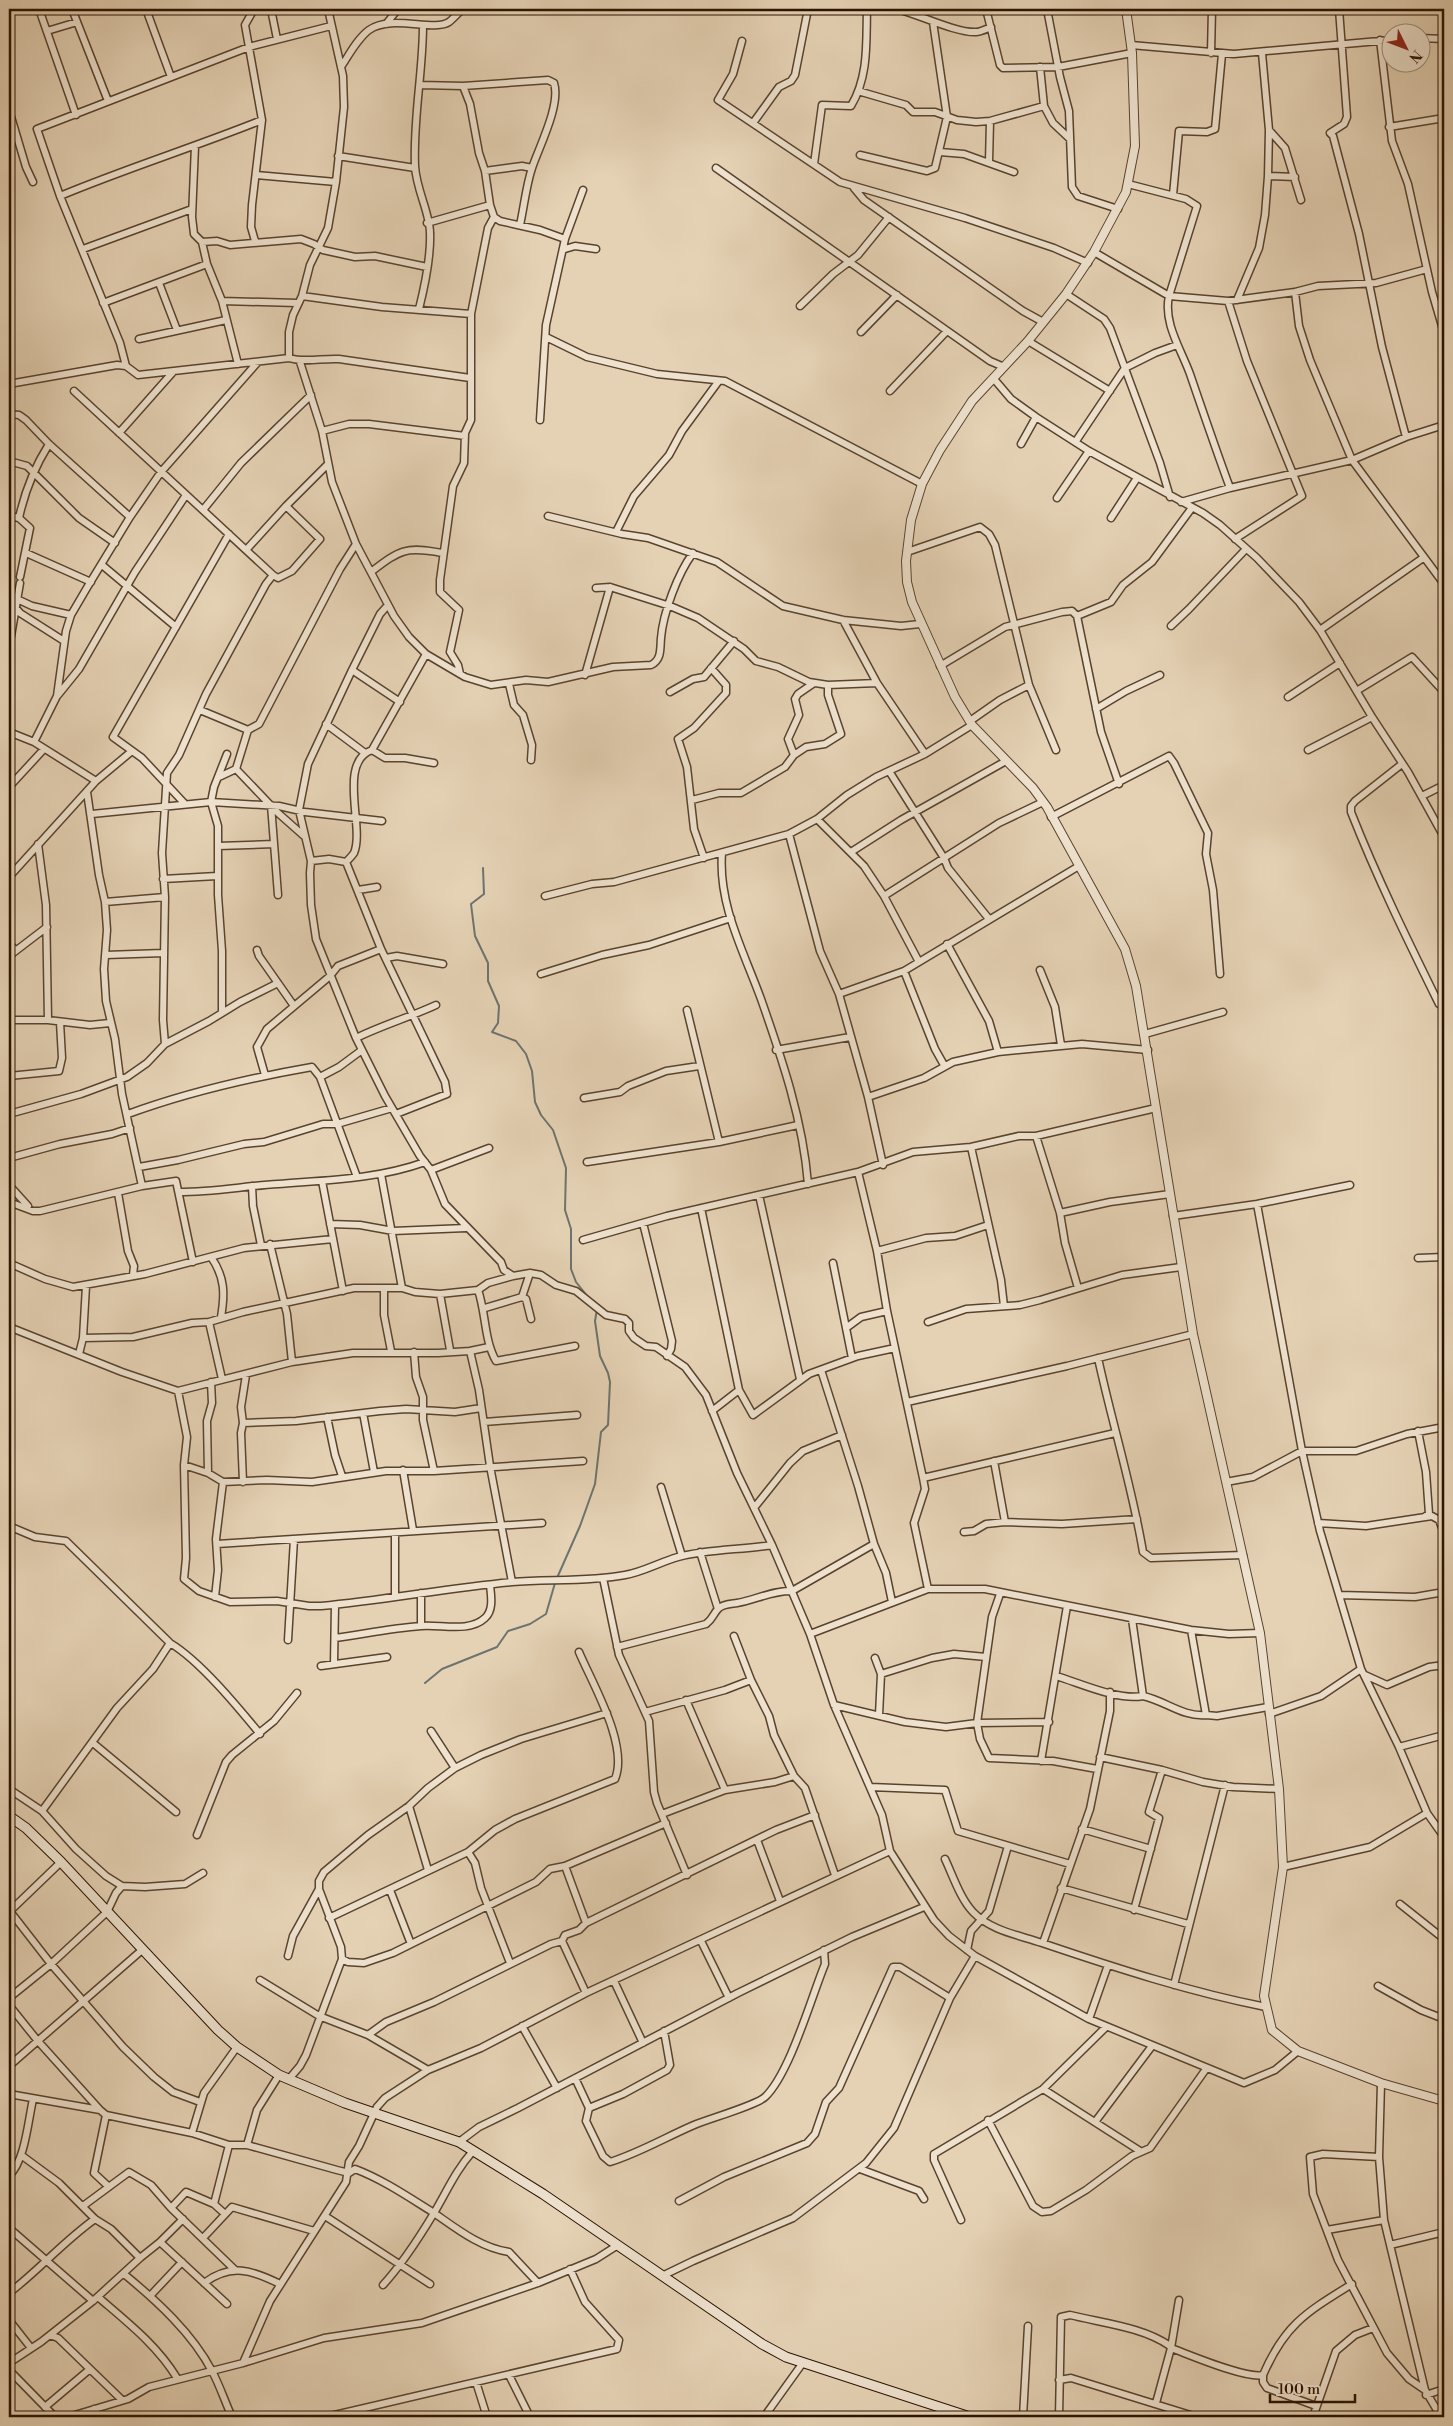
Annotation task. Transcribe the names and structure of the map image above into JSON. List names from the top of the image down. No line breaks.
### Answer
{"scale_bar":"100 m","north":"bottom right"}
